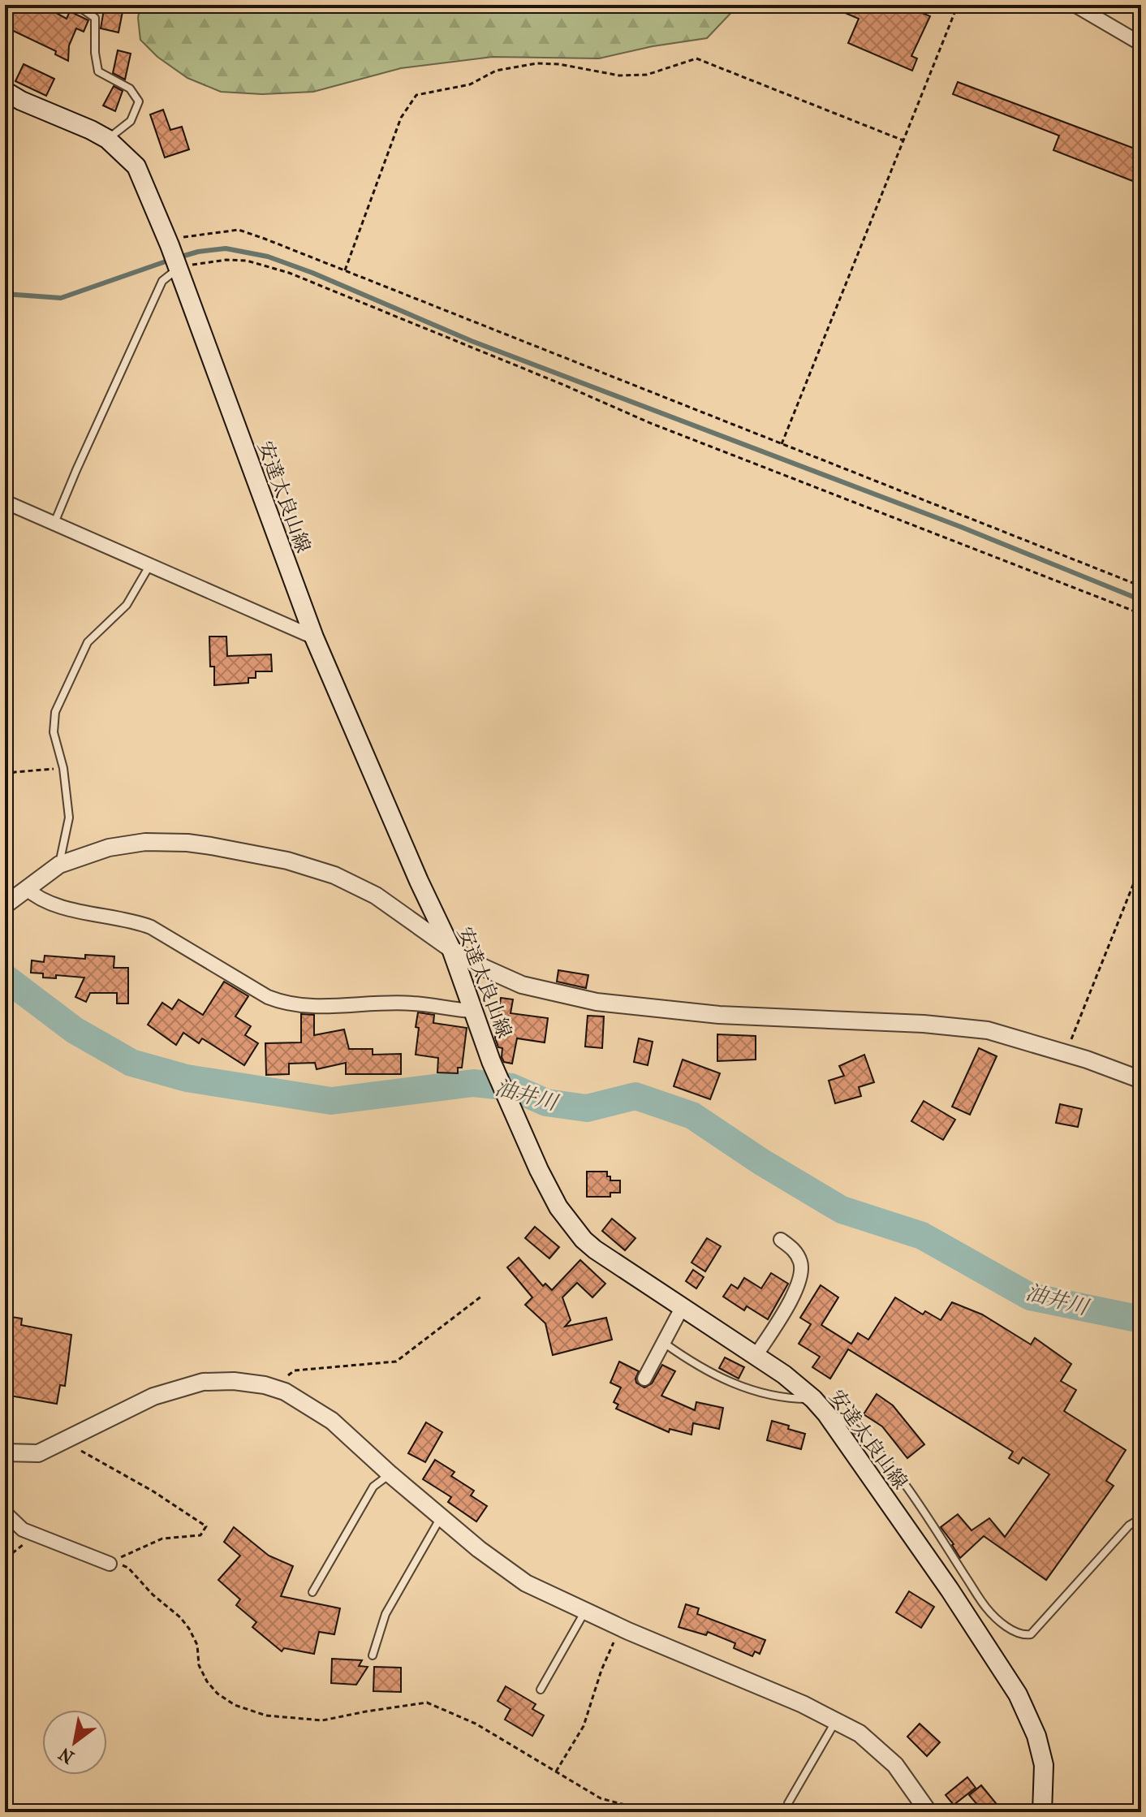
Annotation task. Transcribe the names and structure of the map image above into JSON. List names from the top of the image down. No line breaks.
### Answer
{"streets":{"main road":["安達太良山線"]},"water":["油井川"],"north":"bottom left"}
